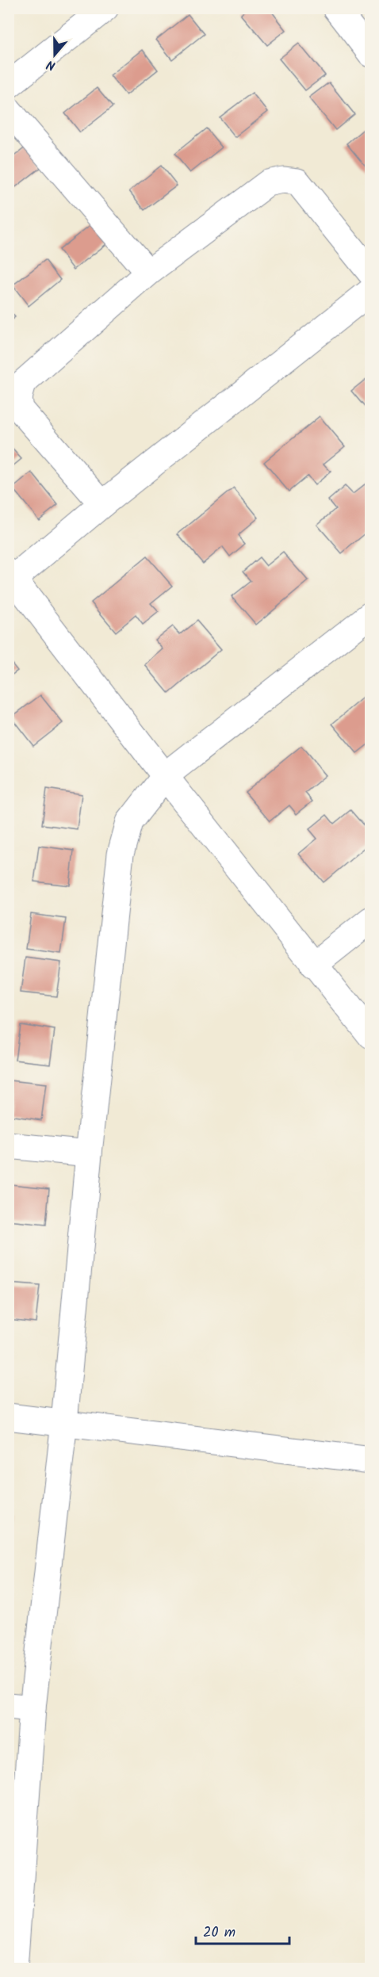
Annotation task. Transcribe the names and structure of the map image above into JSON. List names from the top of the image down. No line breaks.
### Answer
{"scale_bar":"20 m","north":"bottom"}
